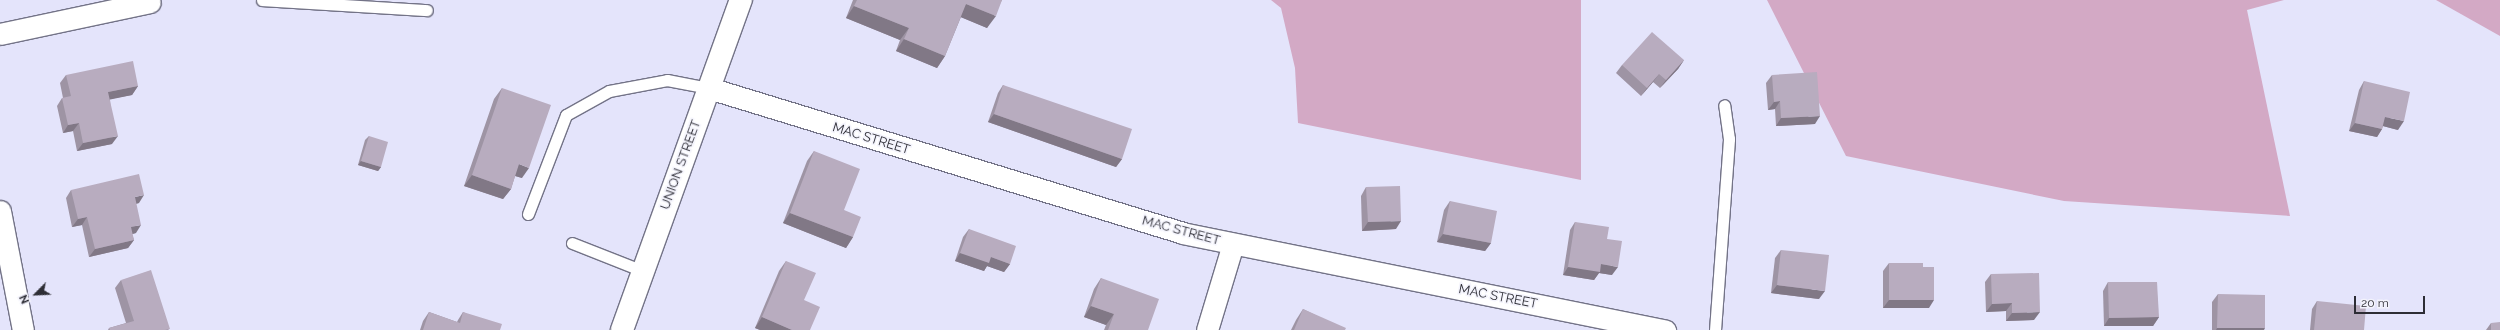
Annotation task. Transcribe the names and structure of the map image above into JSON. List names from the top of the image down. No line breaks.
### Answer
{"streets":{"main road":["UNION STREET"],"street":["MAC STREET"]},"crossings":[["MAC STREET","UNION STREET"]],"scale_bar":"20 m","north":"bottom left"}
